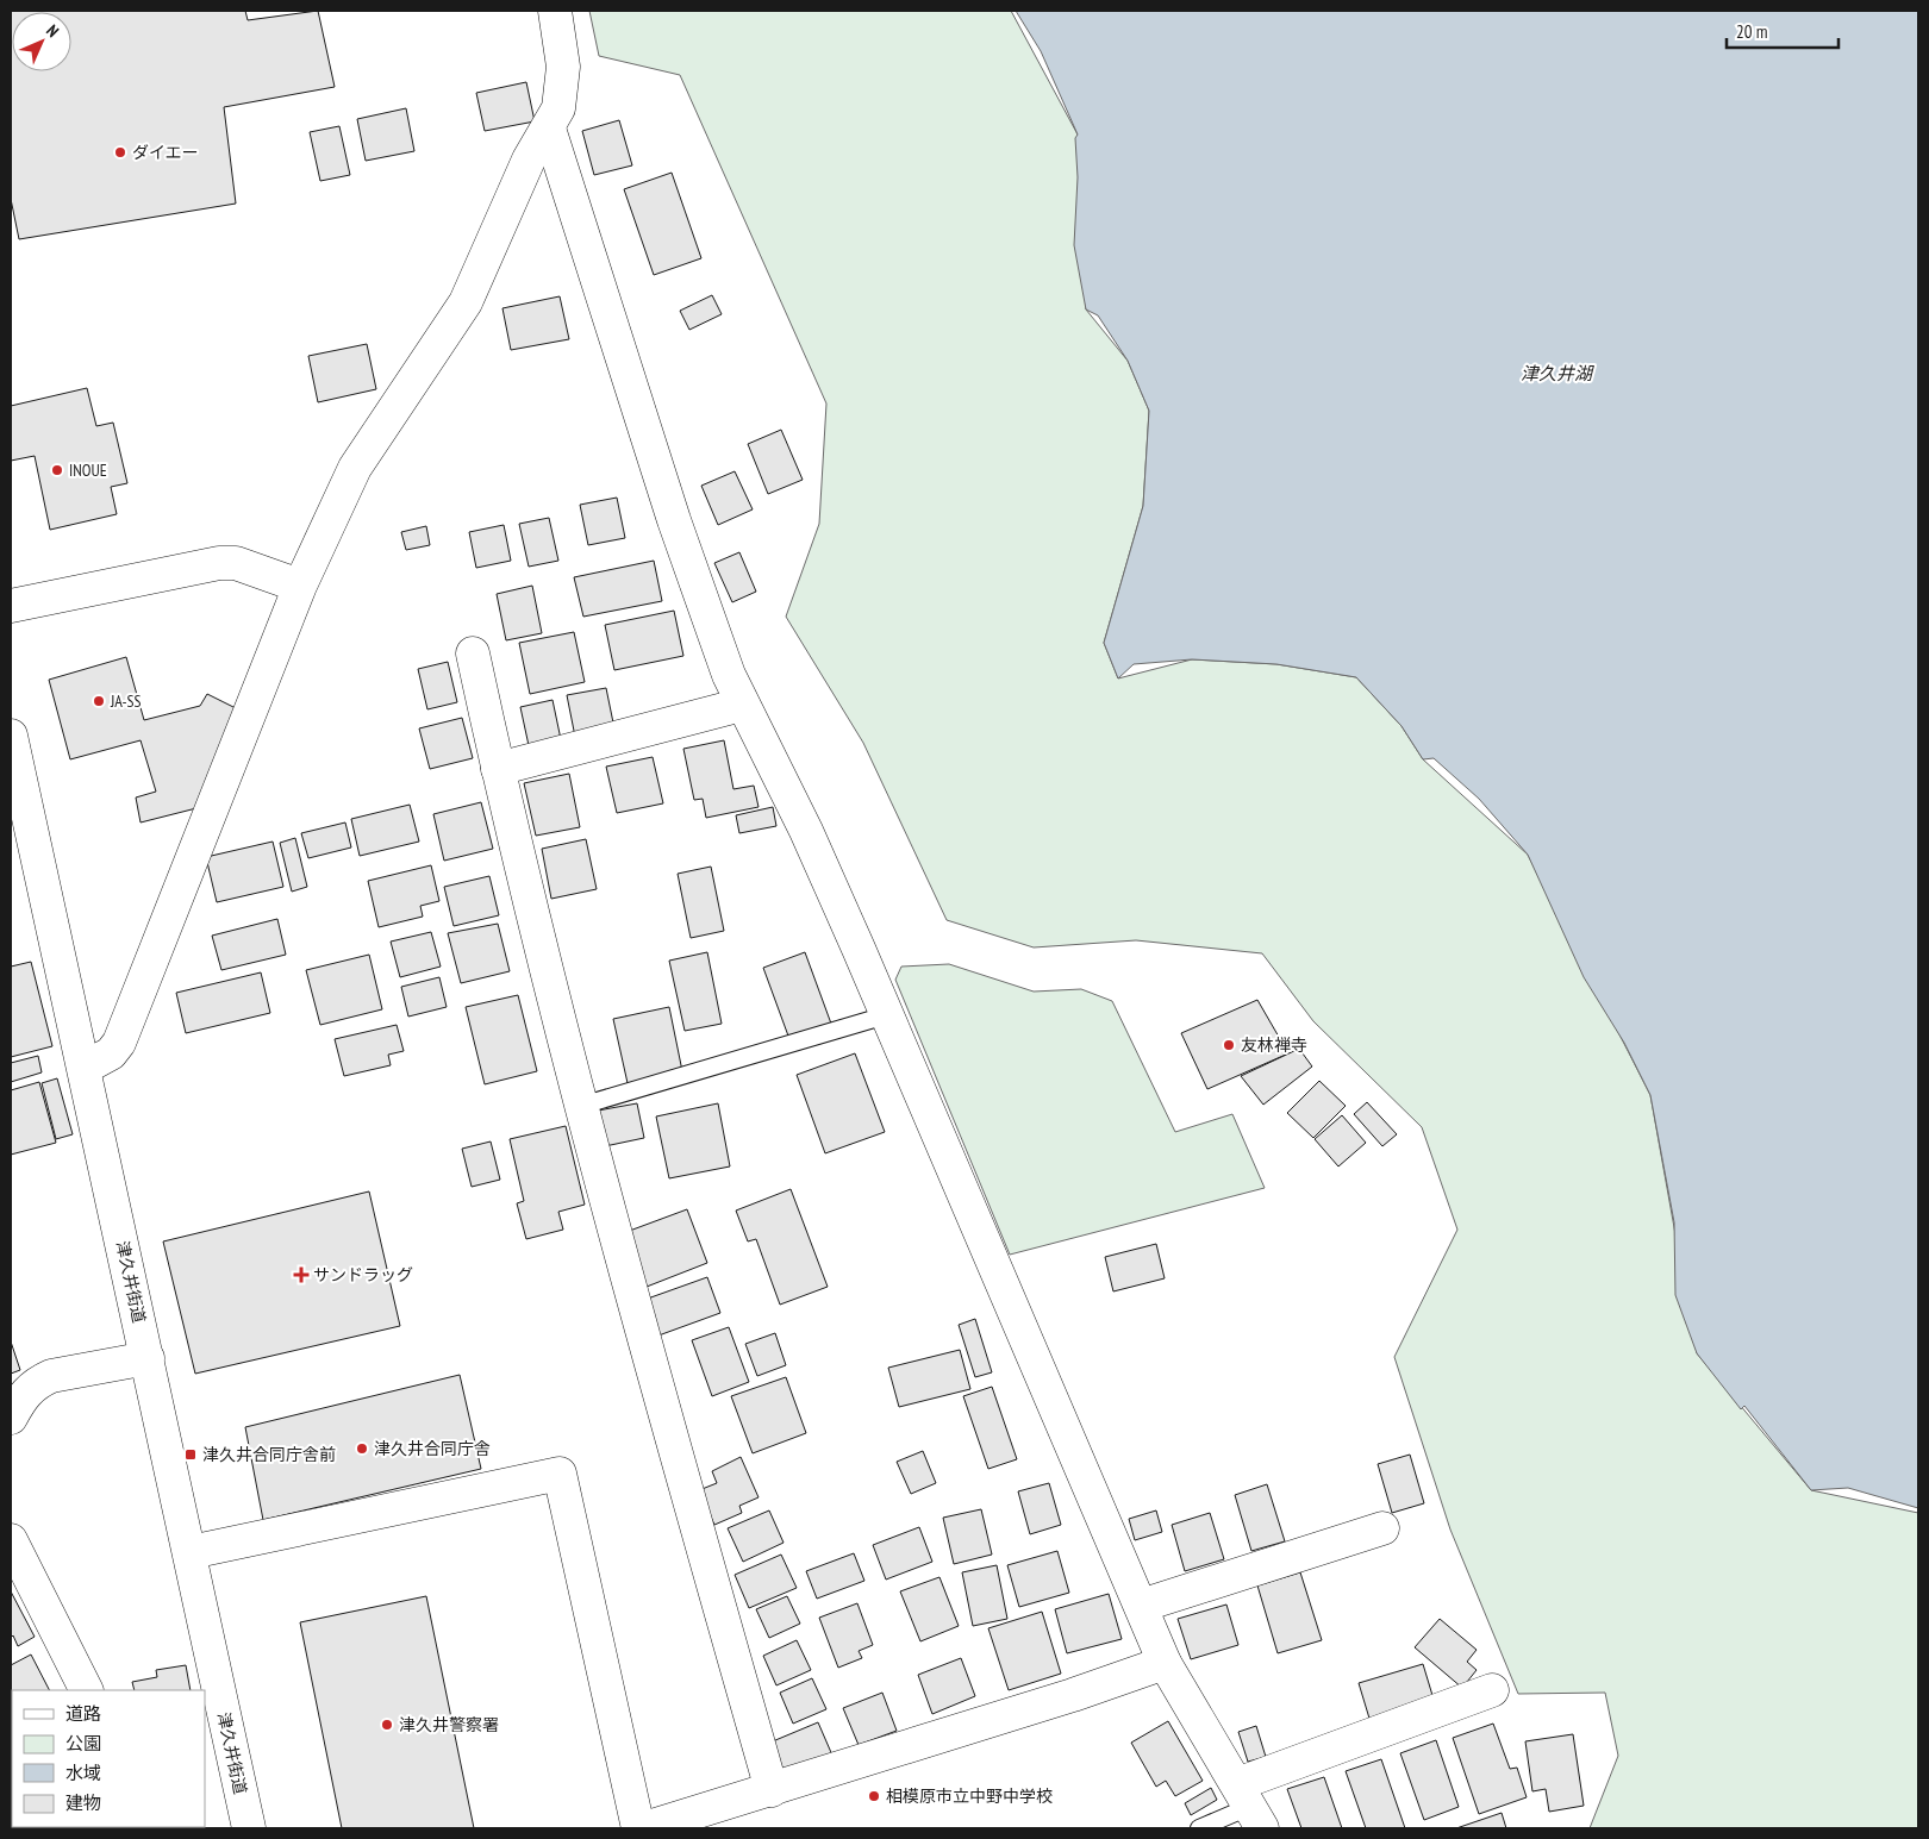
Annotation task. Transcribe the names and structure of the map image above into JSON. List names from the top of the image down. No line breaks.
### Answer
{"streets":{"main road":["津久井街道"]},"water":["津久井湖"],"places":{"other":["ダイエー","INOUE","JA-SS","友林禅寺","津久井合同庁舎","津久井警察署","相模原市立中野中学校"],"health":["サンドラッグ"],"transit":["津久井合同庁舎前"]},"legend":["道路","公園","水域","建物"],"scale_bar":"20 m","north":"top right"}
